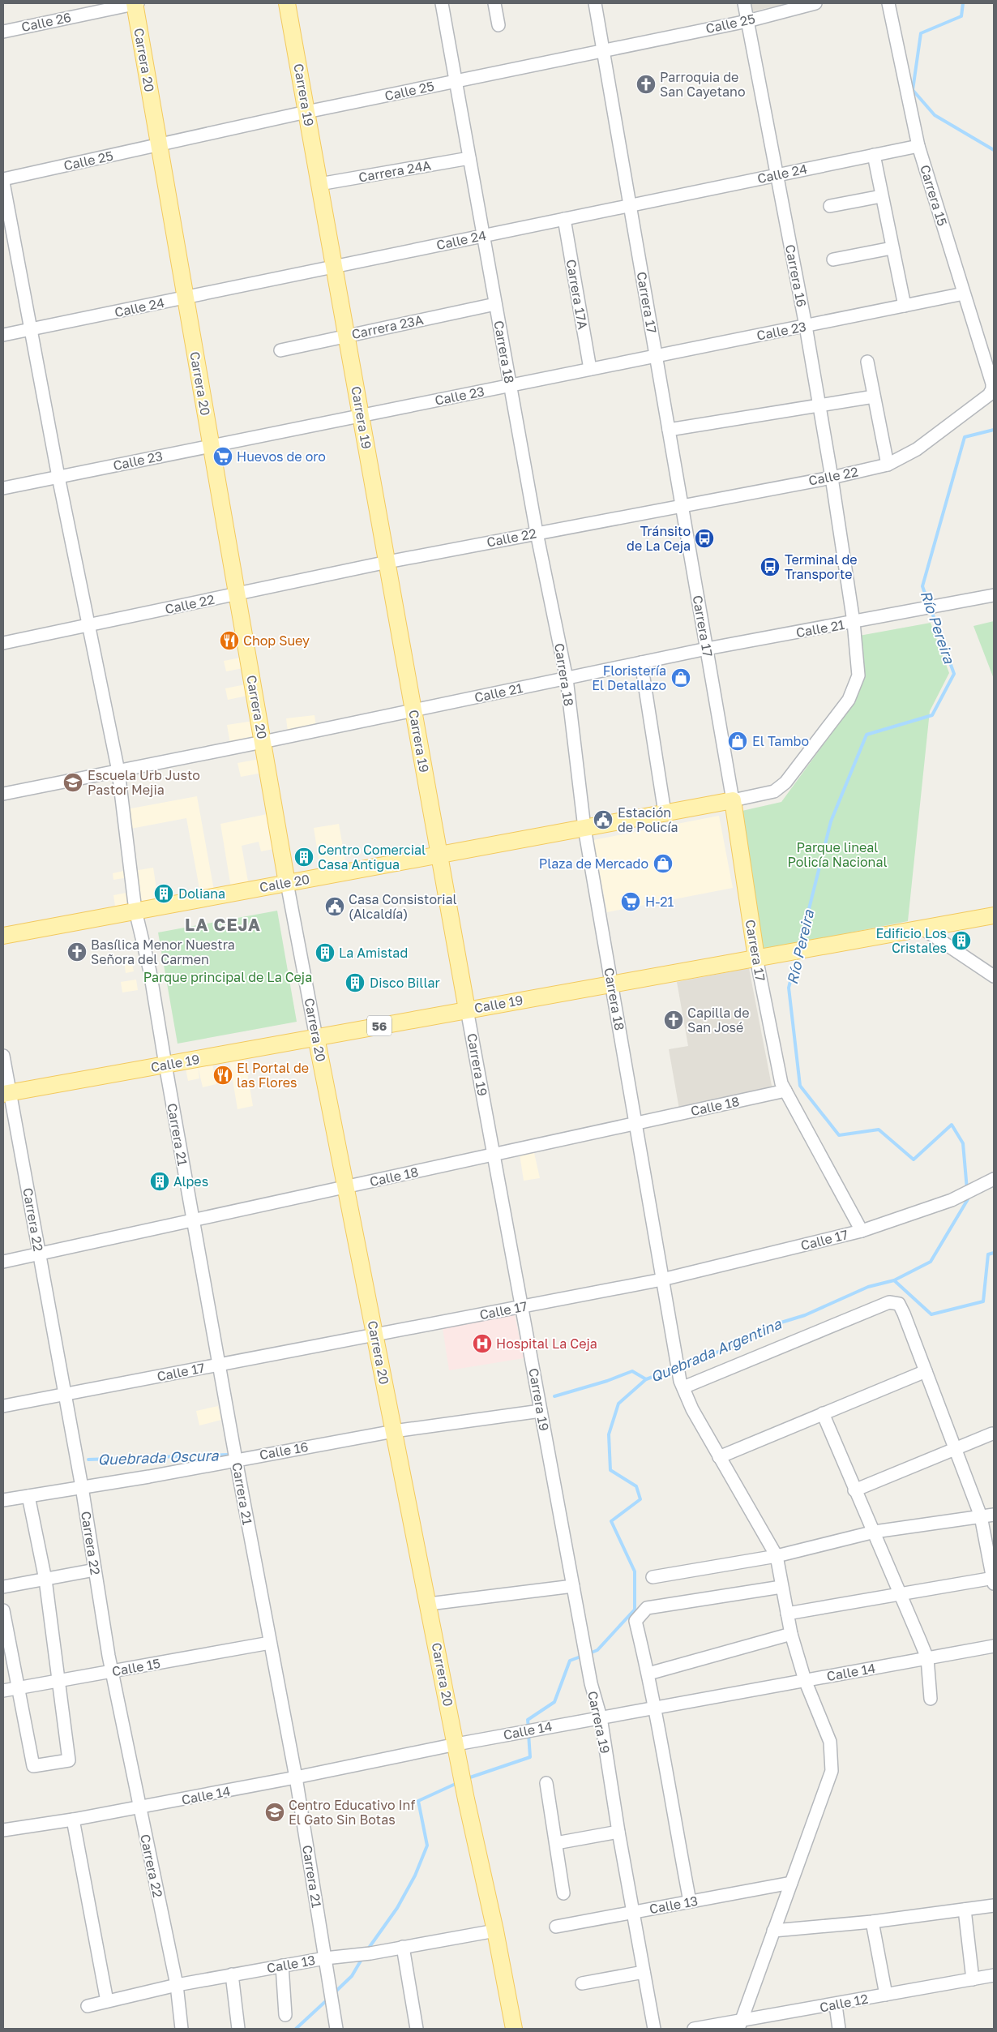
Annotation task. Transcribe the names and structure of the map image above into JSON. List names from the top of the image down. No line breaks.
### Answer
{"streets":{"main road":["Carrera 20","Carrera 19","Carrera 17","Calle 20","Calle 19","56"],"street":["Calle 26","Calle 25","Carrera 24A","Calle 24","Carrera 15","Carrera 16","Carrera 17A","Carrera 23A","Calle 23","Carrera 18","Calle 22","Calle 21","Calle 18","Carrera 21","Carrera 22","Calle 17","Calle 16","Calle 15","Calle 14","Calle 13","Calle 12"]},"crossings":[["Calle 26","Carrera 20"],["Calle 25","Carrera 20"],["Calle 25","Carrera 19"],["Calle 25","Carrera 16"],["Calle 25","Carrera 17"],["Calle 25","Carrera 18"],["Calle 25","Carrera 21"],["Carrera 20","Calle 24"],["Carrera 20","Calle 23"],["Carrera 20","Calle 22"],["Carrera 20","Calle 21"],["Carrera 20","Calle 20"],["Carrera 20","Calle 19"],["Carrera 20","Calle 18"],["Carrera 20","Calle 17"],["Carrera 20","Calle 16"],["Carrera 20","Calle 14"],["Carrera 20","Calle 13"],["Carrera 19","Carrera 24A"],["Carrera 19","Calle 24"],["Carrera 19","Carrera 23A"],["Carrera 19","Calle 23"],["Carrera 19","Calle 22"],["Carrera 19","Calle 21"],["Carrera 19","Calle 20"],["Carrera 19","Calle 19"],["Carrera 19","Calle 18"],["Carrera 19","Calle 17"],["Carrera 19","Calle 16"],["Carrera 19","Calle 14"],["Carrera 19","Calle 13"],["Carrera 24A","Carrera 18"],["Calle 24","Carrera 15"],["Calle 24","Carrera 16"],["Calle 24","Carrera 17A"],["Calle 24","Carrera 17"],["Calle 24","Carrera 18"],["Calle 24","Carrera 21"],["Carrera 15","Calle 23"],["Carrera 15","Calle 22"],["Carrera 16","Carrera 17"],["Carrera 16","Calle 23"],["Carrera 16","Calle 22"],["Carrera 16","Calle 21"],["Carrera 16","Calle 20"],["Carrera 17A","Calle 23"],["Carrera 17","Calle 23"],["Carrera 17","Calle 22"],["Carrera 17","Calle 21"],["Carrera 17","Calle 20"],["Carrera 17","Calle 19"],["Carrera 17","Calle 18"],["Carrera 17","Calle 17"],["Carrera 23A","Carrera 18"],["Calle 23","Carrera 18"],["Calle 23","Carrera 21"],["Carrera 18","Calle 22"],["Carrera 18","Calle 21"],["Carrera 18","Calle 20"],["Carrera 18","Calle 19"],["Carrera 18","Calle 18"],["Carrera 18","Calle 17"],["Calle 22","Carrera 21"],["Calle 21","Carrera 21"],["Calle 20","Carrera 21"],["Calle 19","Carrera 21"],["Calle 19","Carrera 22"],["Calle 18","Carrera 21"],["Calle 18","Carrera 22"],["Carrera 21","Calle 17"],["Carrera 21","Calle 16"],["Carrera 21","Calle 15"],["Carrera 21","Calle 14"],["Carrera 21","Calle 13"],["Carrera 22","Calle 17"],["Carrera 22","Calle 16"],["Carrera 22","Calle 15"],["Carrera 22","Calle 14"],["Carrera 22","Calle 13"]],"districts":["LA CEJA"],"water":["Río Pereira","Quebrada Argentina","Quebrada Oscura"],"parks":["Parque lineal Policía Nacional","Parque principal de La Ceja"],"places":{"church":["Parroquia de San Cayetano","Basílica Menor Nuestra Señora del Carmen","Capilla de San José"],"supermarket":["Huevos de oro","H-21"],"bus stop":["Tránsito de La Ceja","Terminal de Transporte"],"restaurant":["Chop Suey","El Portal de las Flores"],"shop":["Floristería El Detallazo","El Tambo","Plaza de Mercado"],"school or university":["Escuela Urb Justo Pastor Mejia","Centro Educativo Inf El Gato Sin Botas"],"public building":["Estación de Policía","Casa Consistorial (Alcaldía)"],"building":["Centro Comercial Casa Antigua","Doliana","Edificio Los Cristales","La Amistad","Disco Billar","Alpes"],"hospital":["Hospital La Ceja"]}}
